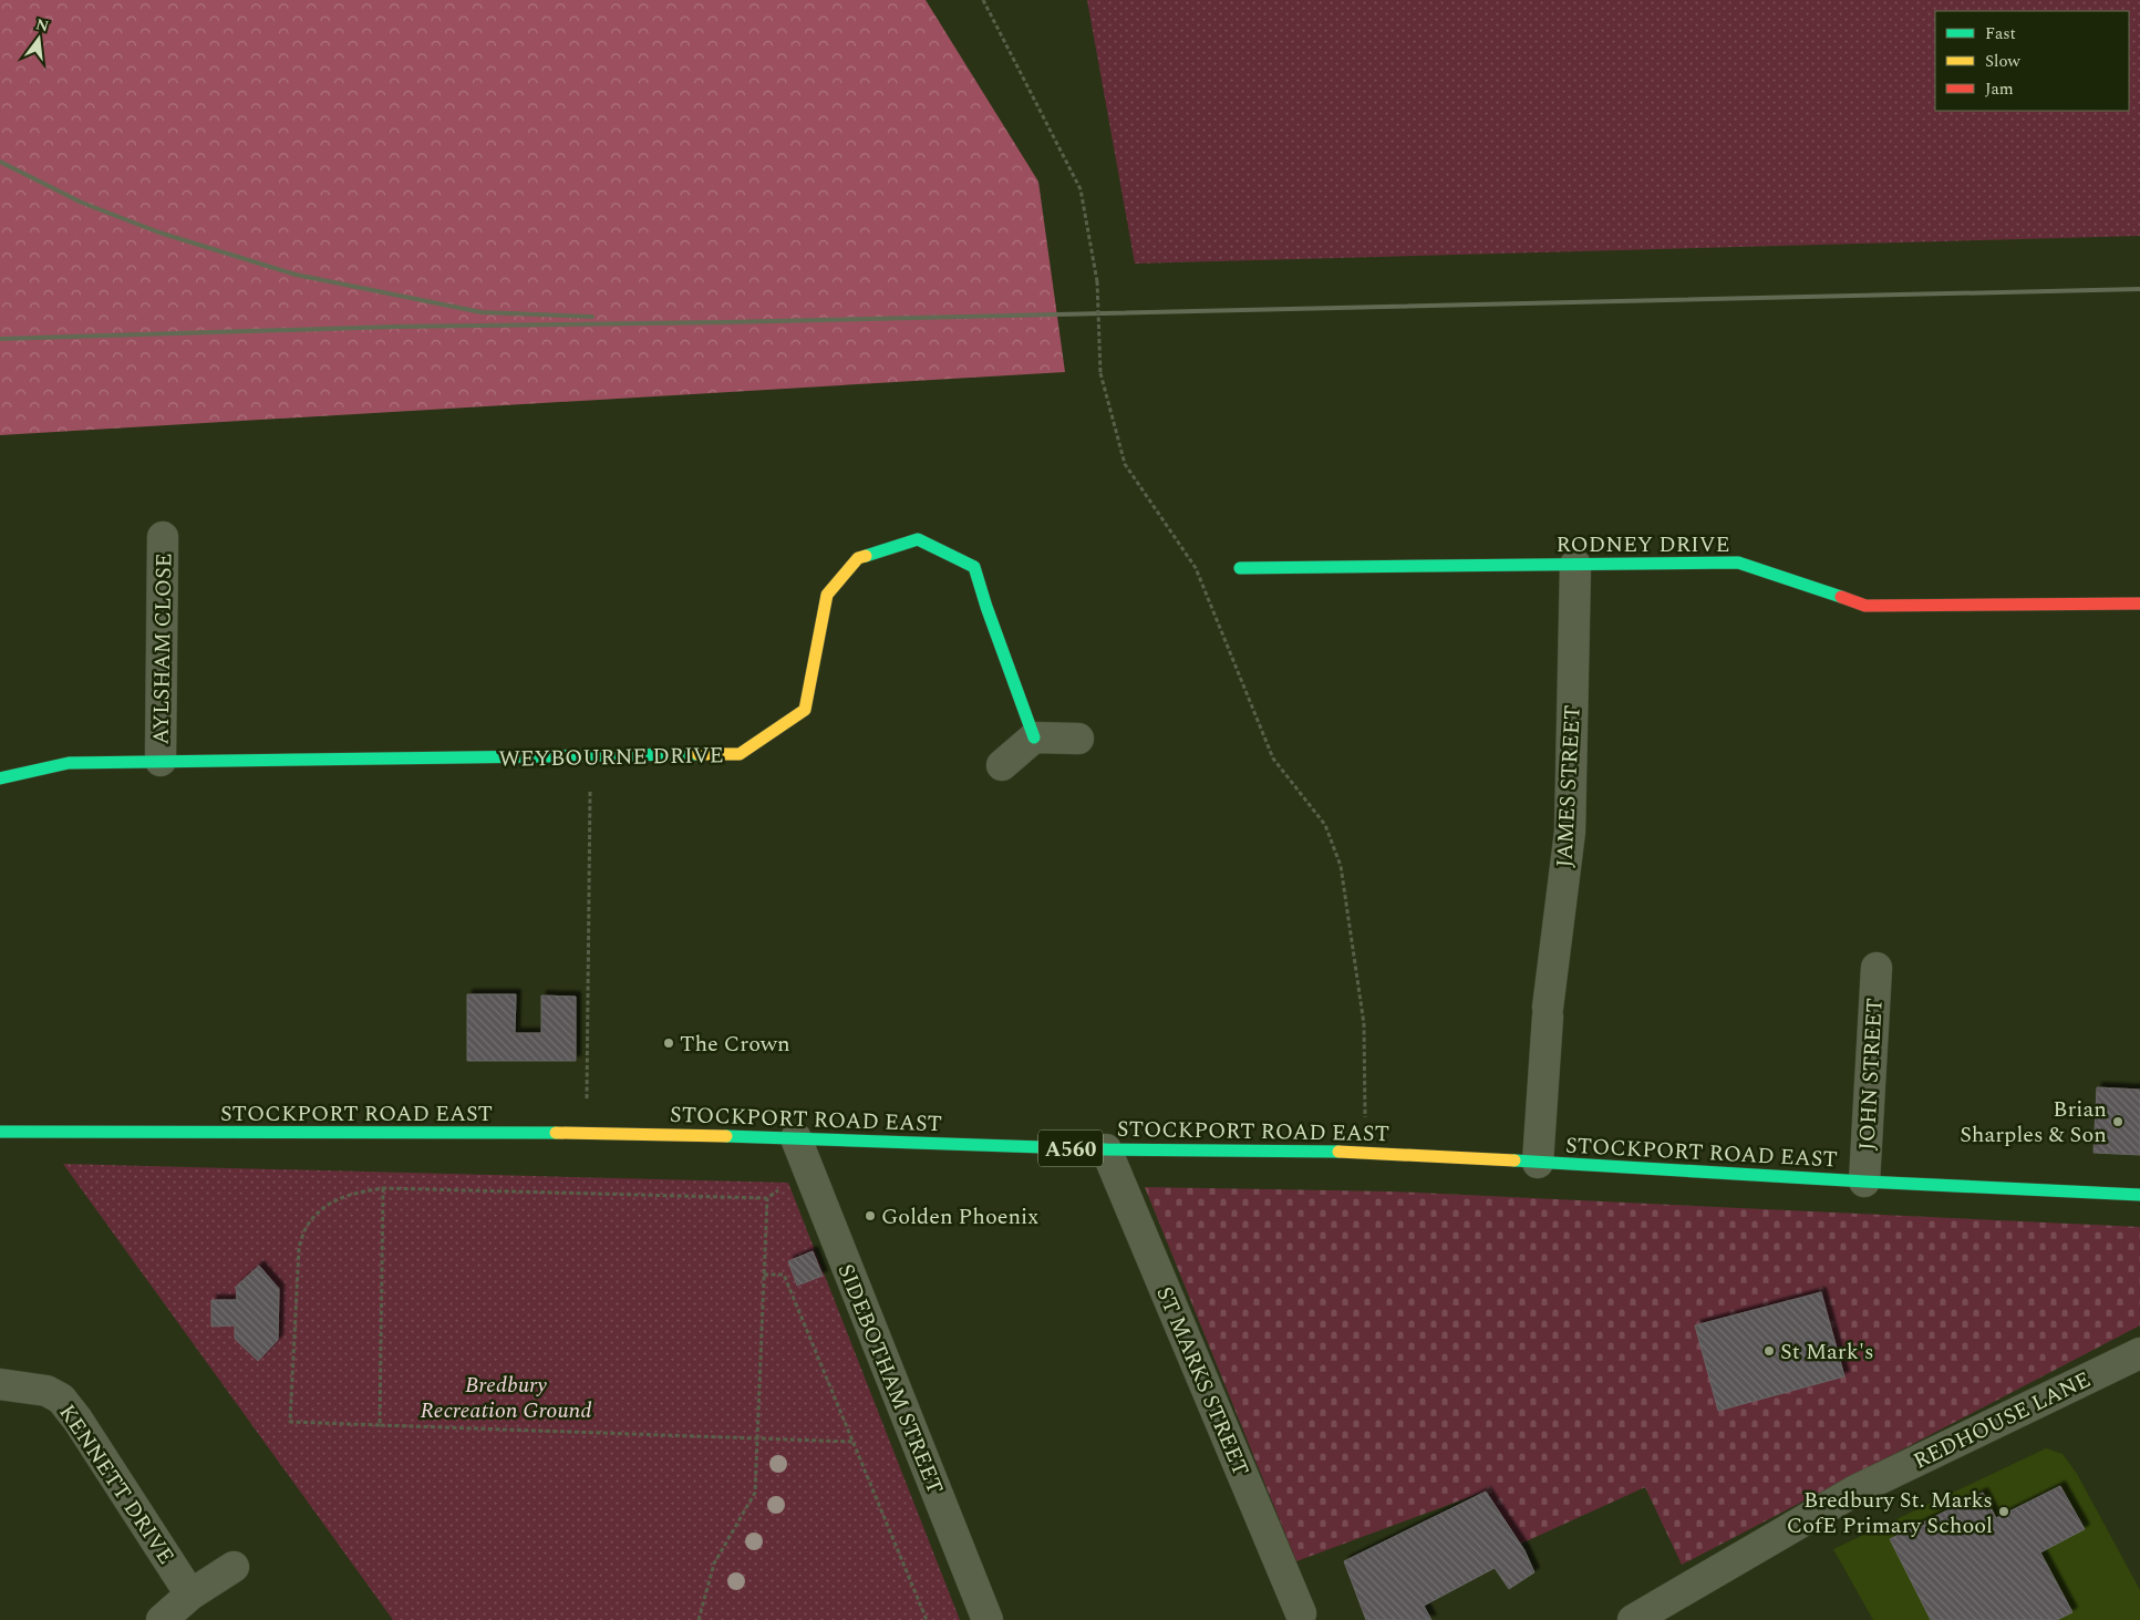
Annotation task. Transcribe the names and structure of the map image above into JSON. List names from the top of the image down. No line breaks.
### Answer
{"streets":{"street":["RODNEY DRIVE","AYLSHAM CLOSE","WEYBOURNE DRIVE","JAMES STREET","JOHN STREET","STOCKPORT ROAD EAST","A560","SIDEBOTHAM STREET","ST MARKS STREET","REDHOUSE LANE","KENNETT DRIVE"]},"crossings":[["RODNEY DRIVE","JAMES STREET"],["AYLSHAM CLOSE","WEYBOURNE DRIVE"],["JAMES STREET","STOCKPORT ROAD EAST"],["JOHN STREET","STOCKPORT ROAD EAST"],["STOCKPORT ROAD EAST","SIDEBOTHAM STREET"],["STOCKPORT ROAD EAST","ST MARKS STREET"]],"parks":["Bredbury Recreation Ground"],"places":["The Crown","Brian Sharples & Son","Golden Phoenix","St Mark's","Bredbury St. Marks CofE Primary School"],"legend":["Fast","Slow","Jam"],"north":"top"}
